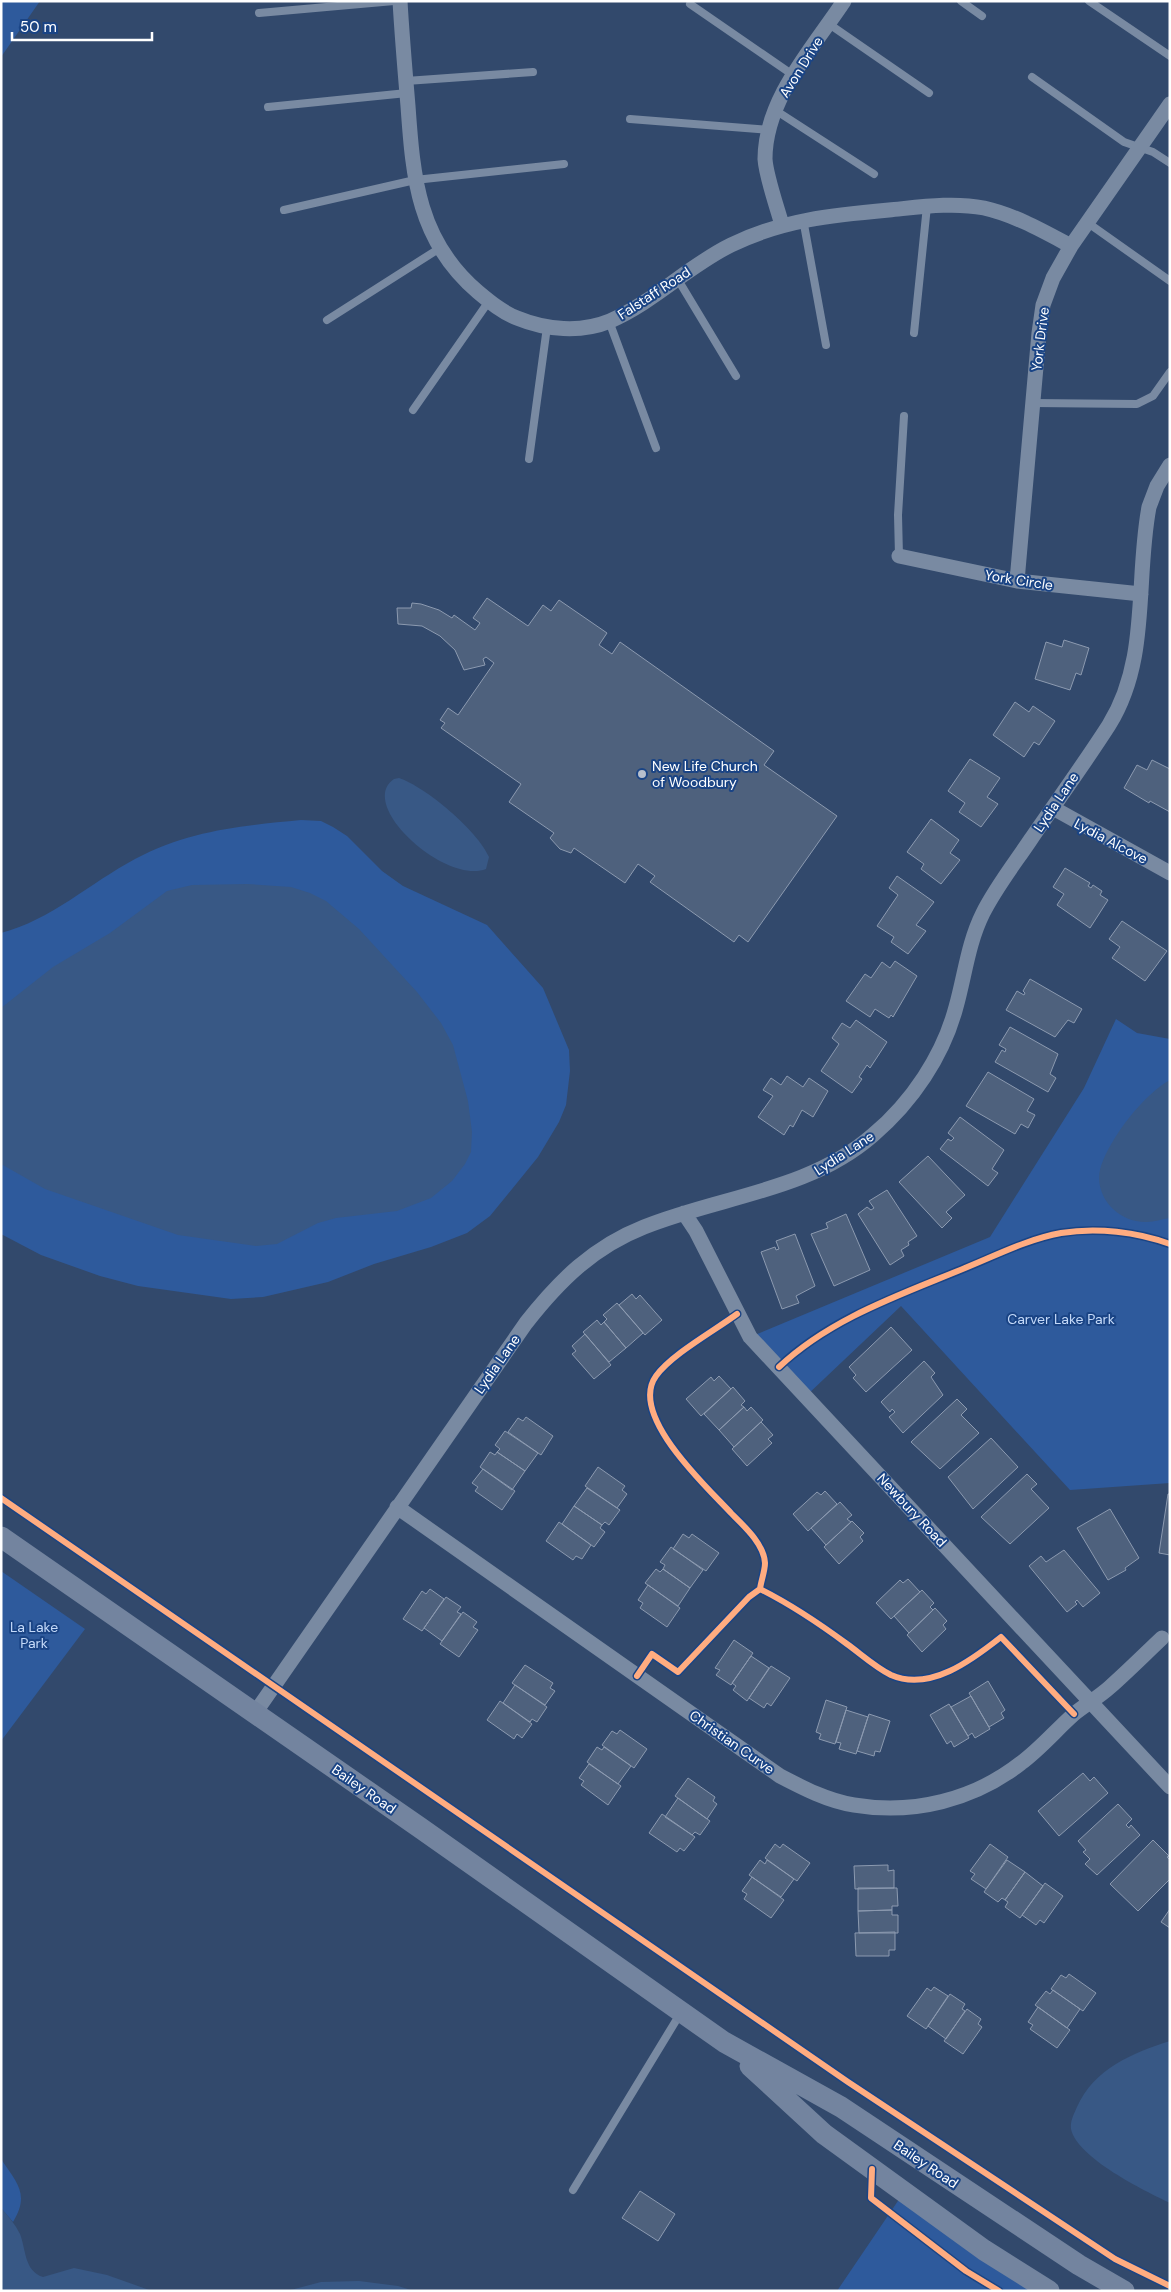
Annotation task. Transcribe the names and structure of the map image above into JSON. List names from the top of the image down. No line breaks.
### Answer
{"streets":{"main road":["Bailey Road"],"street":["Avon Drive","Falstaff Road","York Drive","York Circle","Lydia Lane","Lydia Alcove","Newbury Road","Christian Curve"]},"crossings":[["Avon Drive","Falstaff Road"],["Falstaff Road","York Drive"],["York Drive","York Circle"],["York Circle","Lydia Lane"],["Lydia Lane","Lydia Alcove"],["Lydia Lane","Newbury Road"],["Lydia Lane","Christian Curve"],["Lydia Lane","Bailey Road"],["Newbury Road","Christian Curve"]],"parks":["Carver Lake Park","La Lake Park"],"places":["New Life Church of Woodbury"],"scale_bar":"50 m"}
